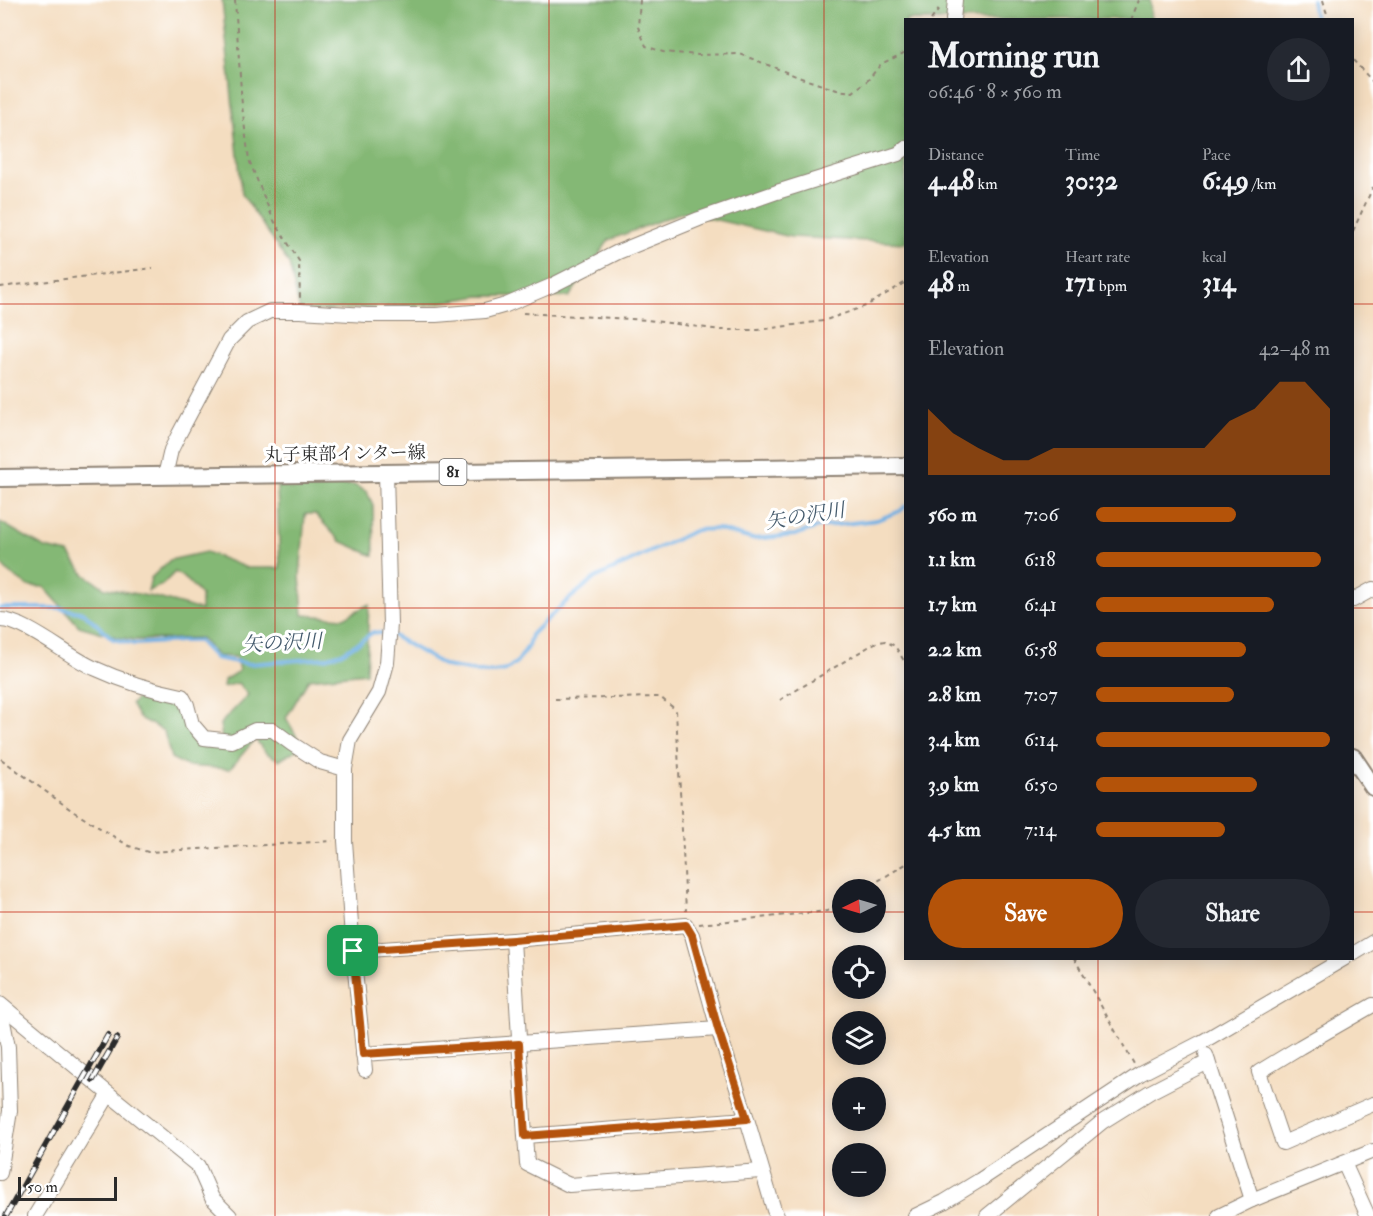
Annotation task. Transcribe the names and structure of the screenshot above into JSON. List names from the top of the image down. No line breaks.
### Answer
{"streets":{"main road":["丸子東部インター線","81"]},"water":["矢の沢川"],"scale_bar":"50 m","north":"left","page":{"heading":["Morning run","06:46 · 8 × 560 m"],"stats":[["Distance","4.48 km"],["Time","30:32"],["Pace","6:49 /km"],["Elevation","48 m"],["Heart rate","171 bpm"],["kcal","314"]],"chart":["Elevation","42–48 m"],"list":[{"name":"560 m","note":"7:06"},{"name":"1.1 km","note":"6:18"},{"name":"1.7 km","note":"6:41"},{"name":"2.2 km","note":"6:58"},{"name":"2.8 km","note":"7:07"},{"name":"3.4 km","note":"6:14"},{"name":"3.9 km","note":"6:50"},{"name":"4.5 km","note":"7:14"}],"buttons":["Save","Share"],"map_buttons":["+","−"],"scale":"50 m"}}
